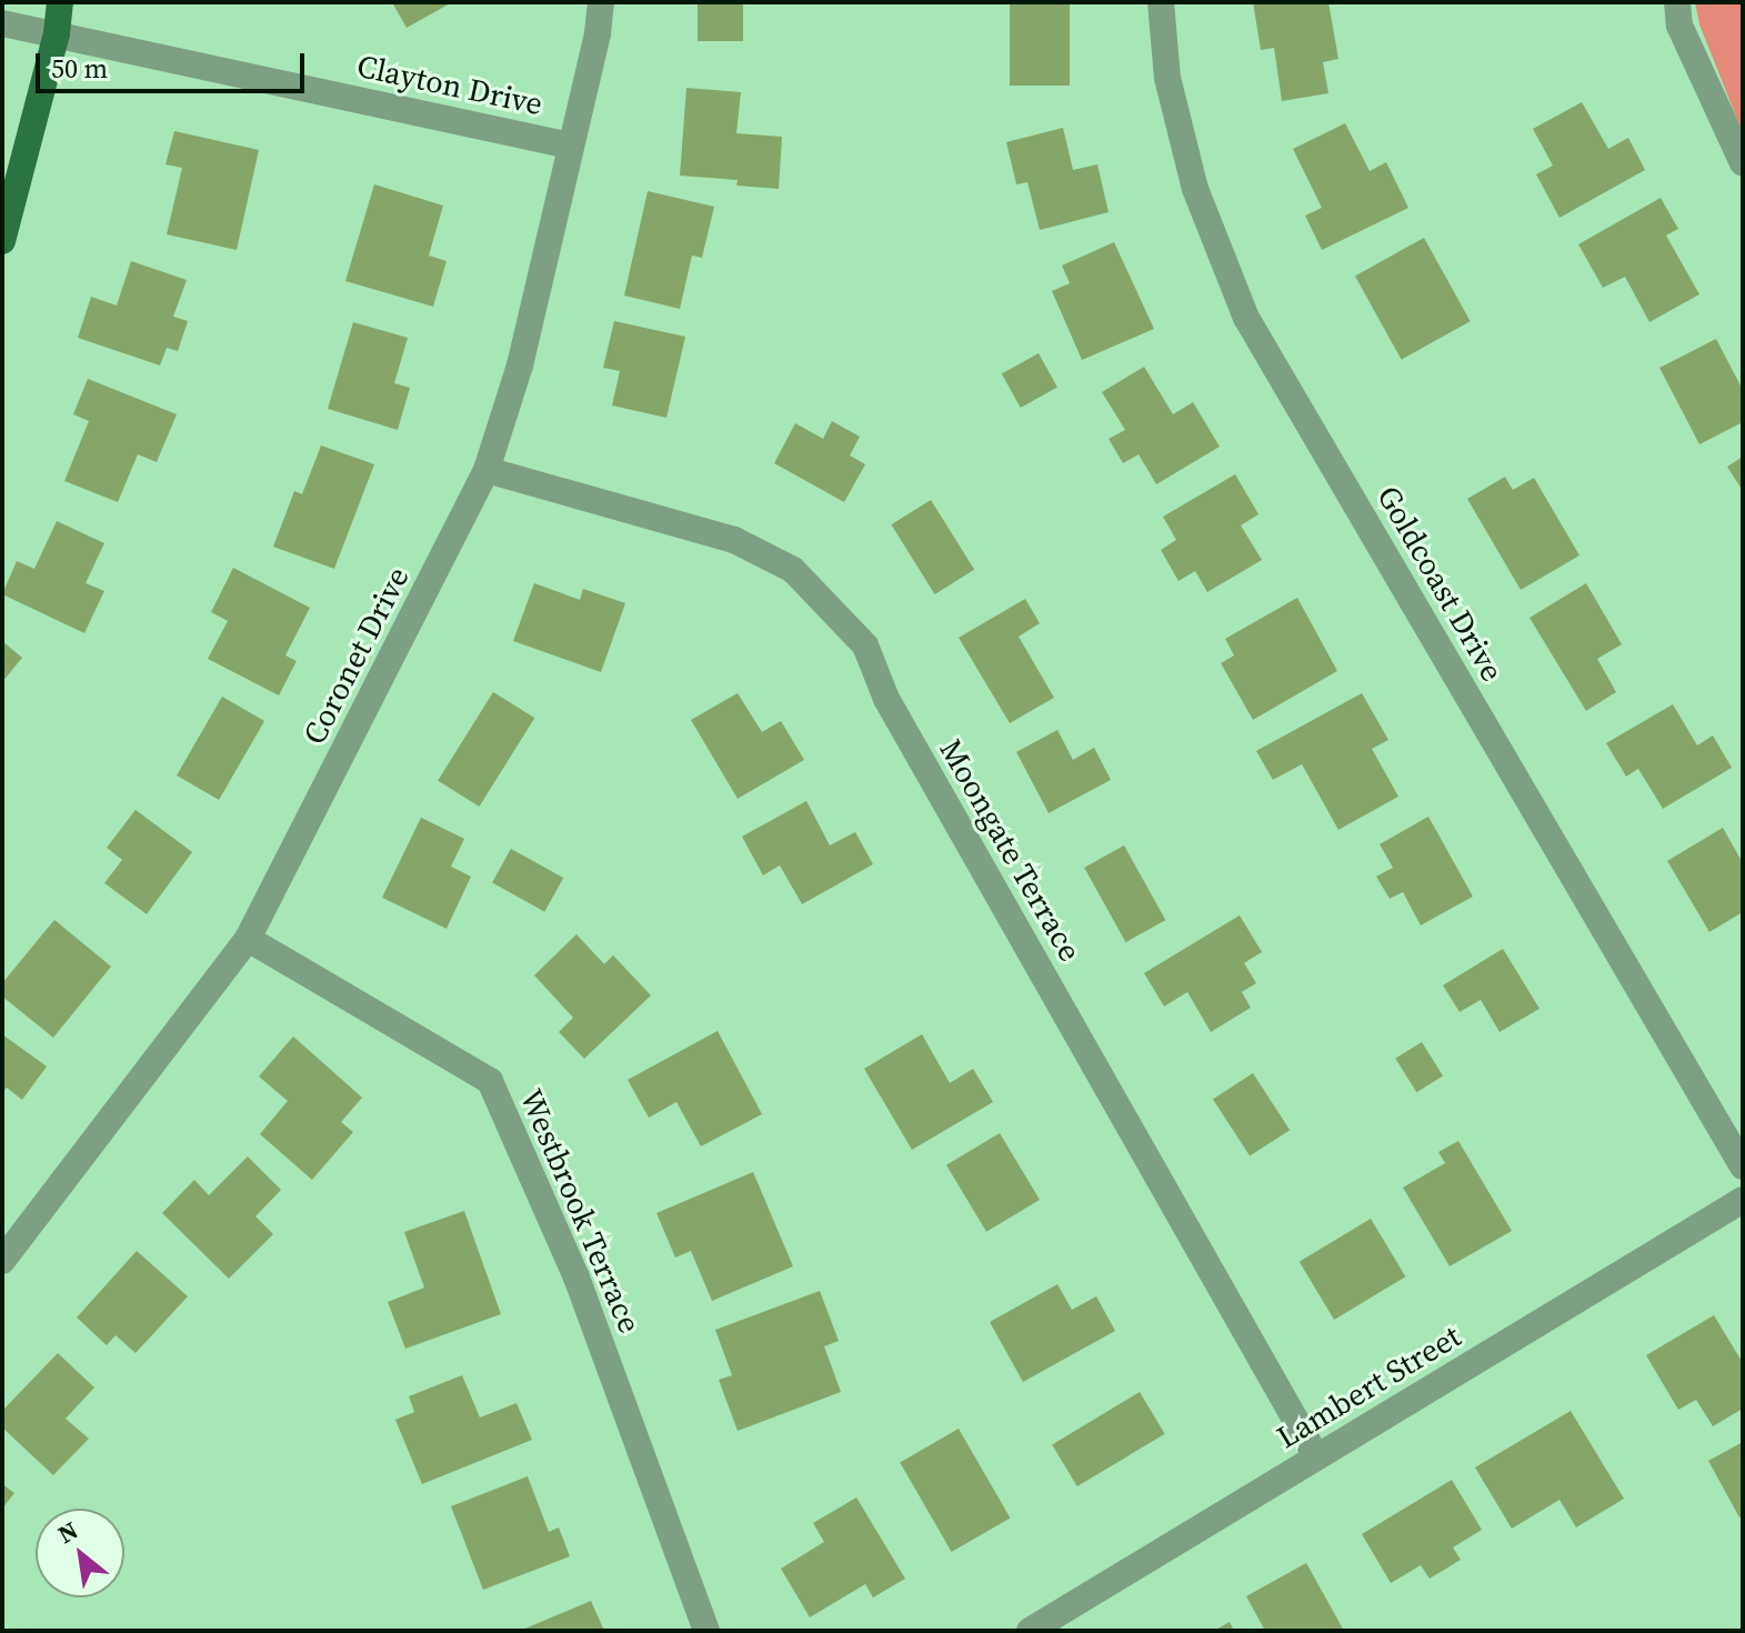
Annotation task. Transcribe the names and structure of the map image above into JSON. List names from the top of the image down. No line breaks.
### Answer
{"streets":{"street":["Clayton Drive","Goldcoast Drive","Coronet Drive","Moongate Terrace","Westbrook Terrace","Lambert Street"]},"crossings":[["Clayton Drive","Coronet Drive"],["Coronet Drive","Moongate Terrace"],["Coronet Drive","Westbrook Terrace"],["Moongate Terrace","Lambert Street"]],"scale_bar":"50 m","north":"top left"}
